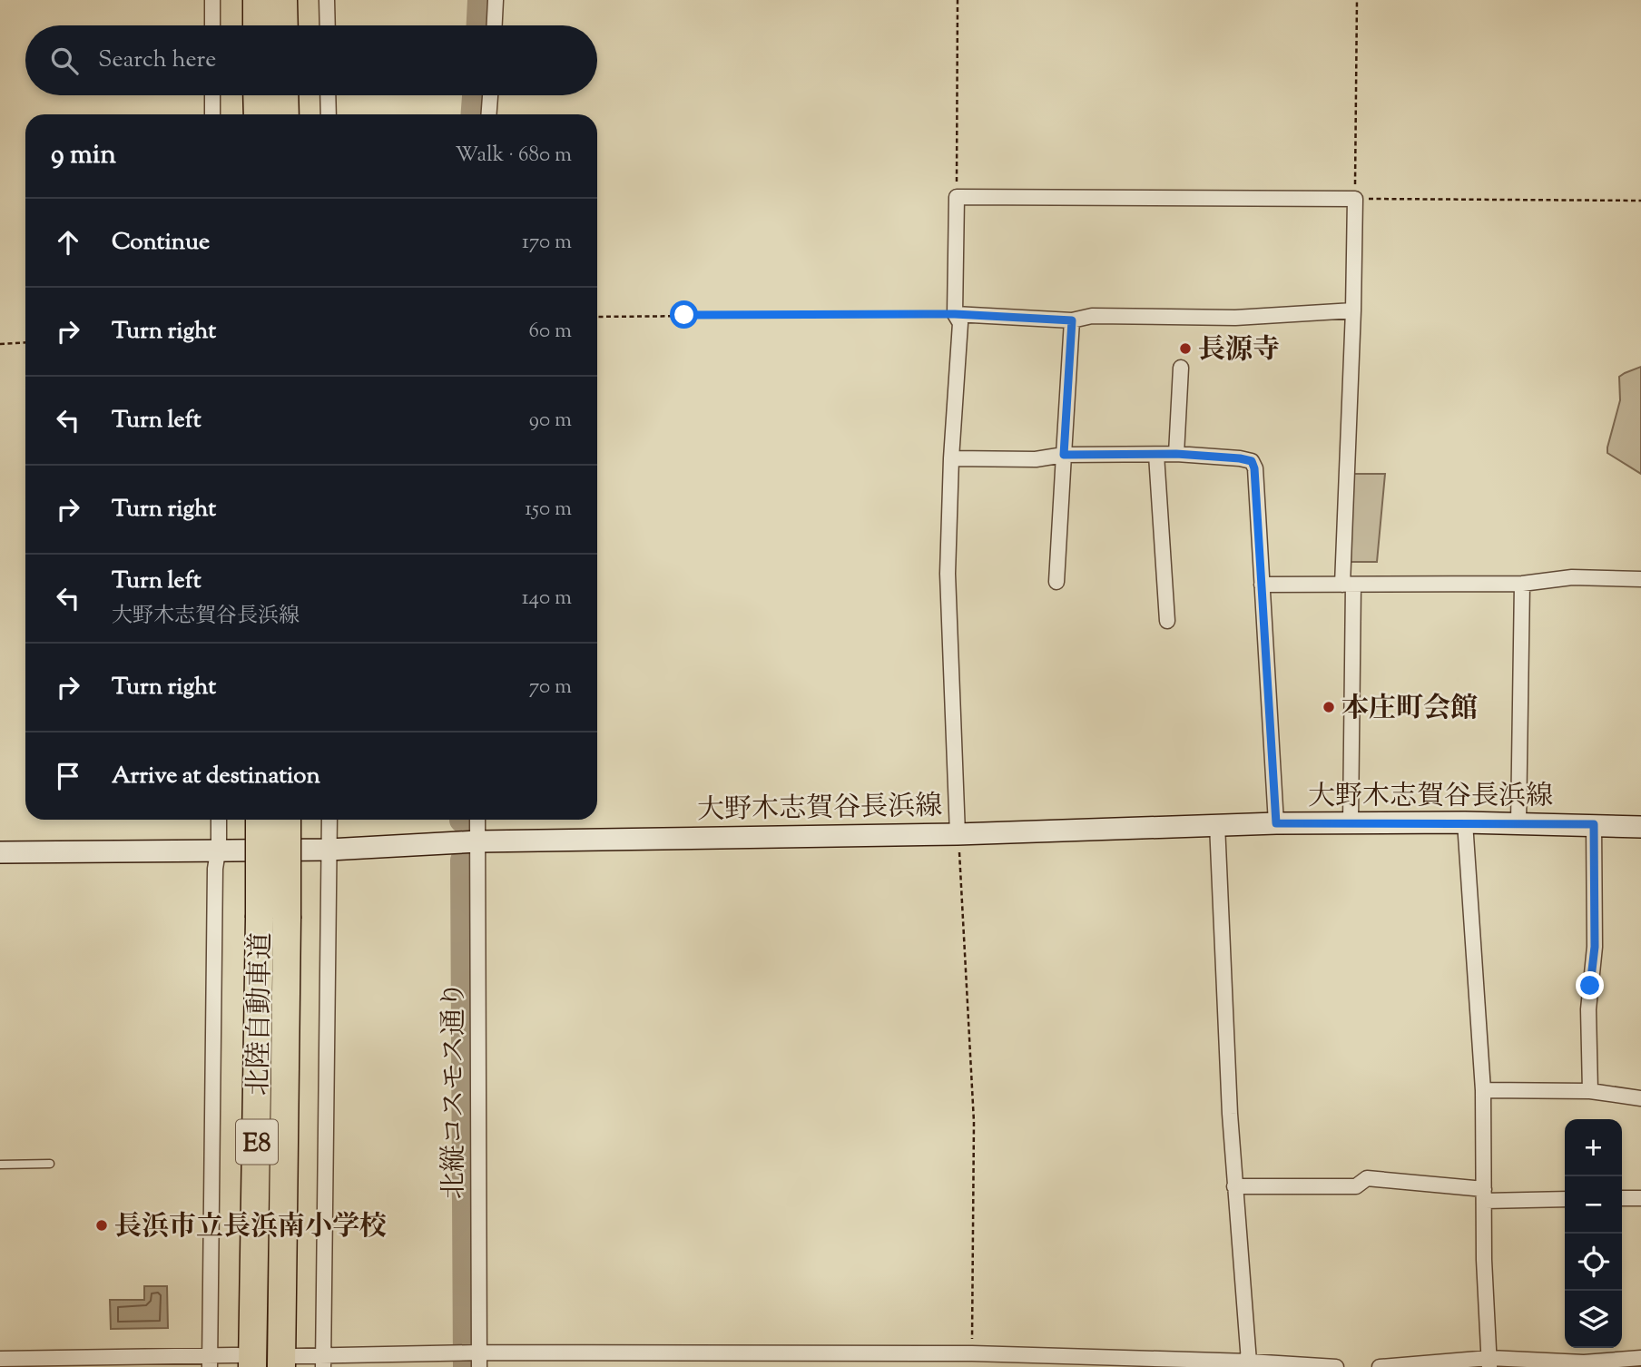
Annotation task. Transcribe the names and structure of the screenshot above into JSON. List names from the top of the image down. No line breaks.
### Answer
{"streets":{"highway":["北陸自動車道","E8"],"main road":["大野木志賀谷長浜線"],"street":["北縦コスモス通り"]},"crossings":[["大野木志賀谷長浜線","北縦コスモス通り"]],"places":["長源寺","本庄町会館","長浜市立長浜南小学校"],"page":{"search":"Search here","heading":["9 min","Walk · 680 m"],"list":[["Continue","170 m"],["Turn right","60 m"],["Turn left","90 m"],["Turn right","150 m"],["Turn left","大野木志賀谷長浜線","140 m"],["Turn right","70 m"],"Arrive at destination"],"map_buttons":["+","−"]}}
